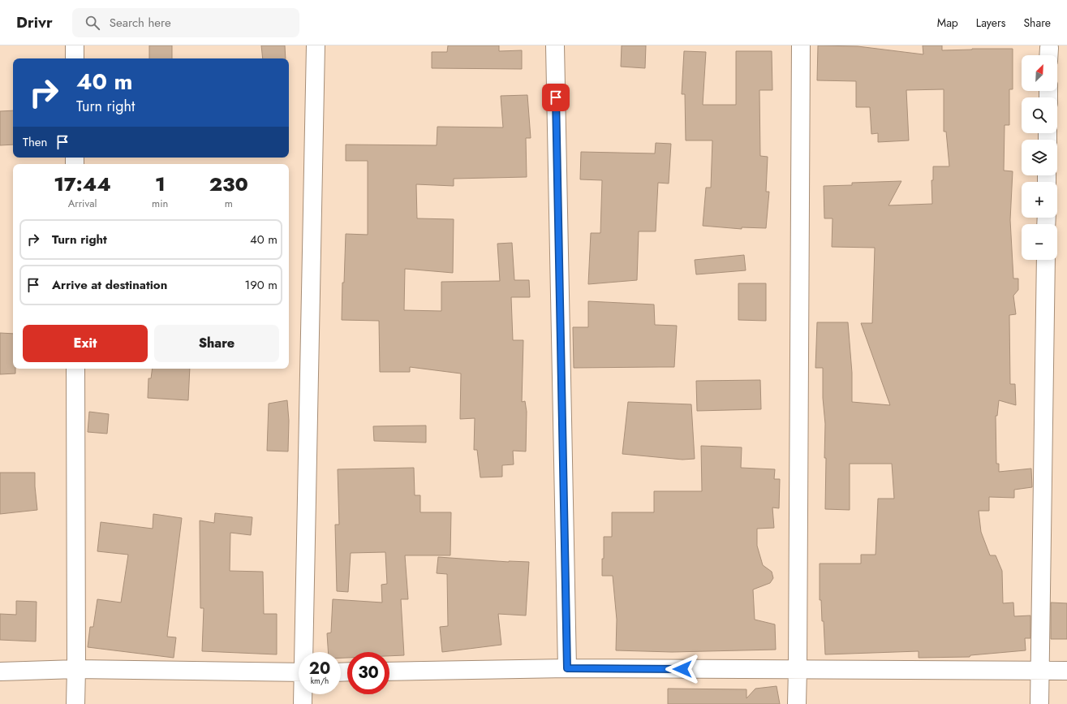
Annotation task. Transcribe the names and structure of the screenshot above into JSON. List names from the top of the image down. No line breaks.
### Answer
{"north":"top right","page":{"header":"Drivr","search":"Search here","nav":["Map","Layers","Share"],"map_buttons":["+","−"],"turn":["40 m","Turn right"],"then":"Then","eta":["17:44","Arrival","1","min","230","m"],"list":[{"name":"Turn right","value":"40 m"},{"name":"Arrive at destination","value":"190 m"}],"buttons":["Exit","Share"],"speed":"20 km/h","limit":"30"}}
